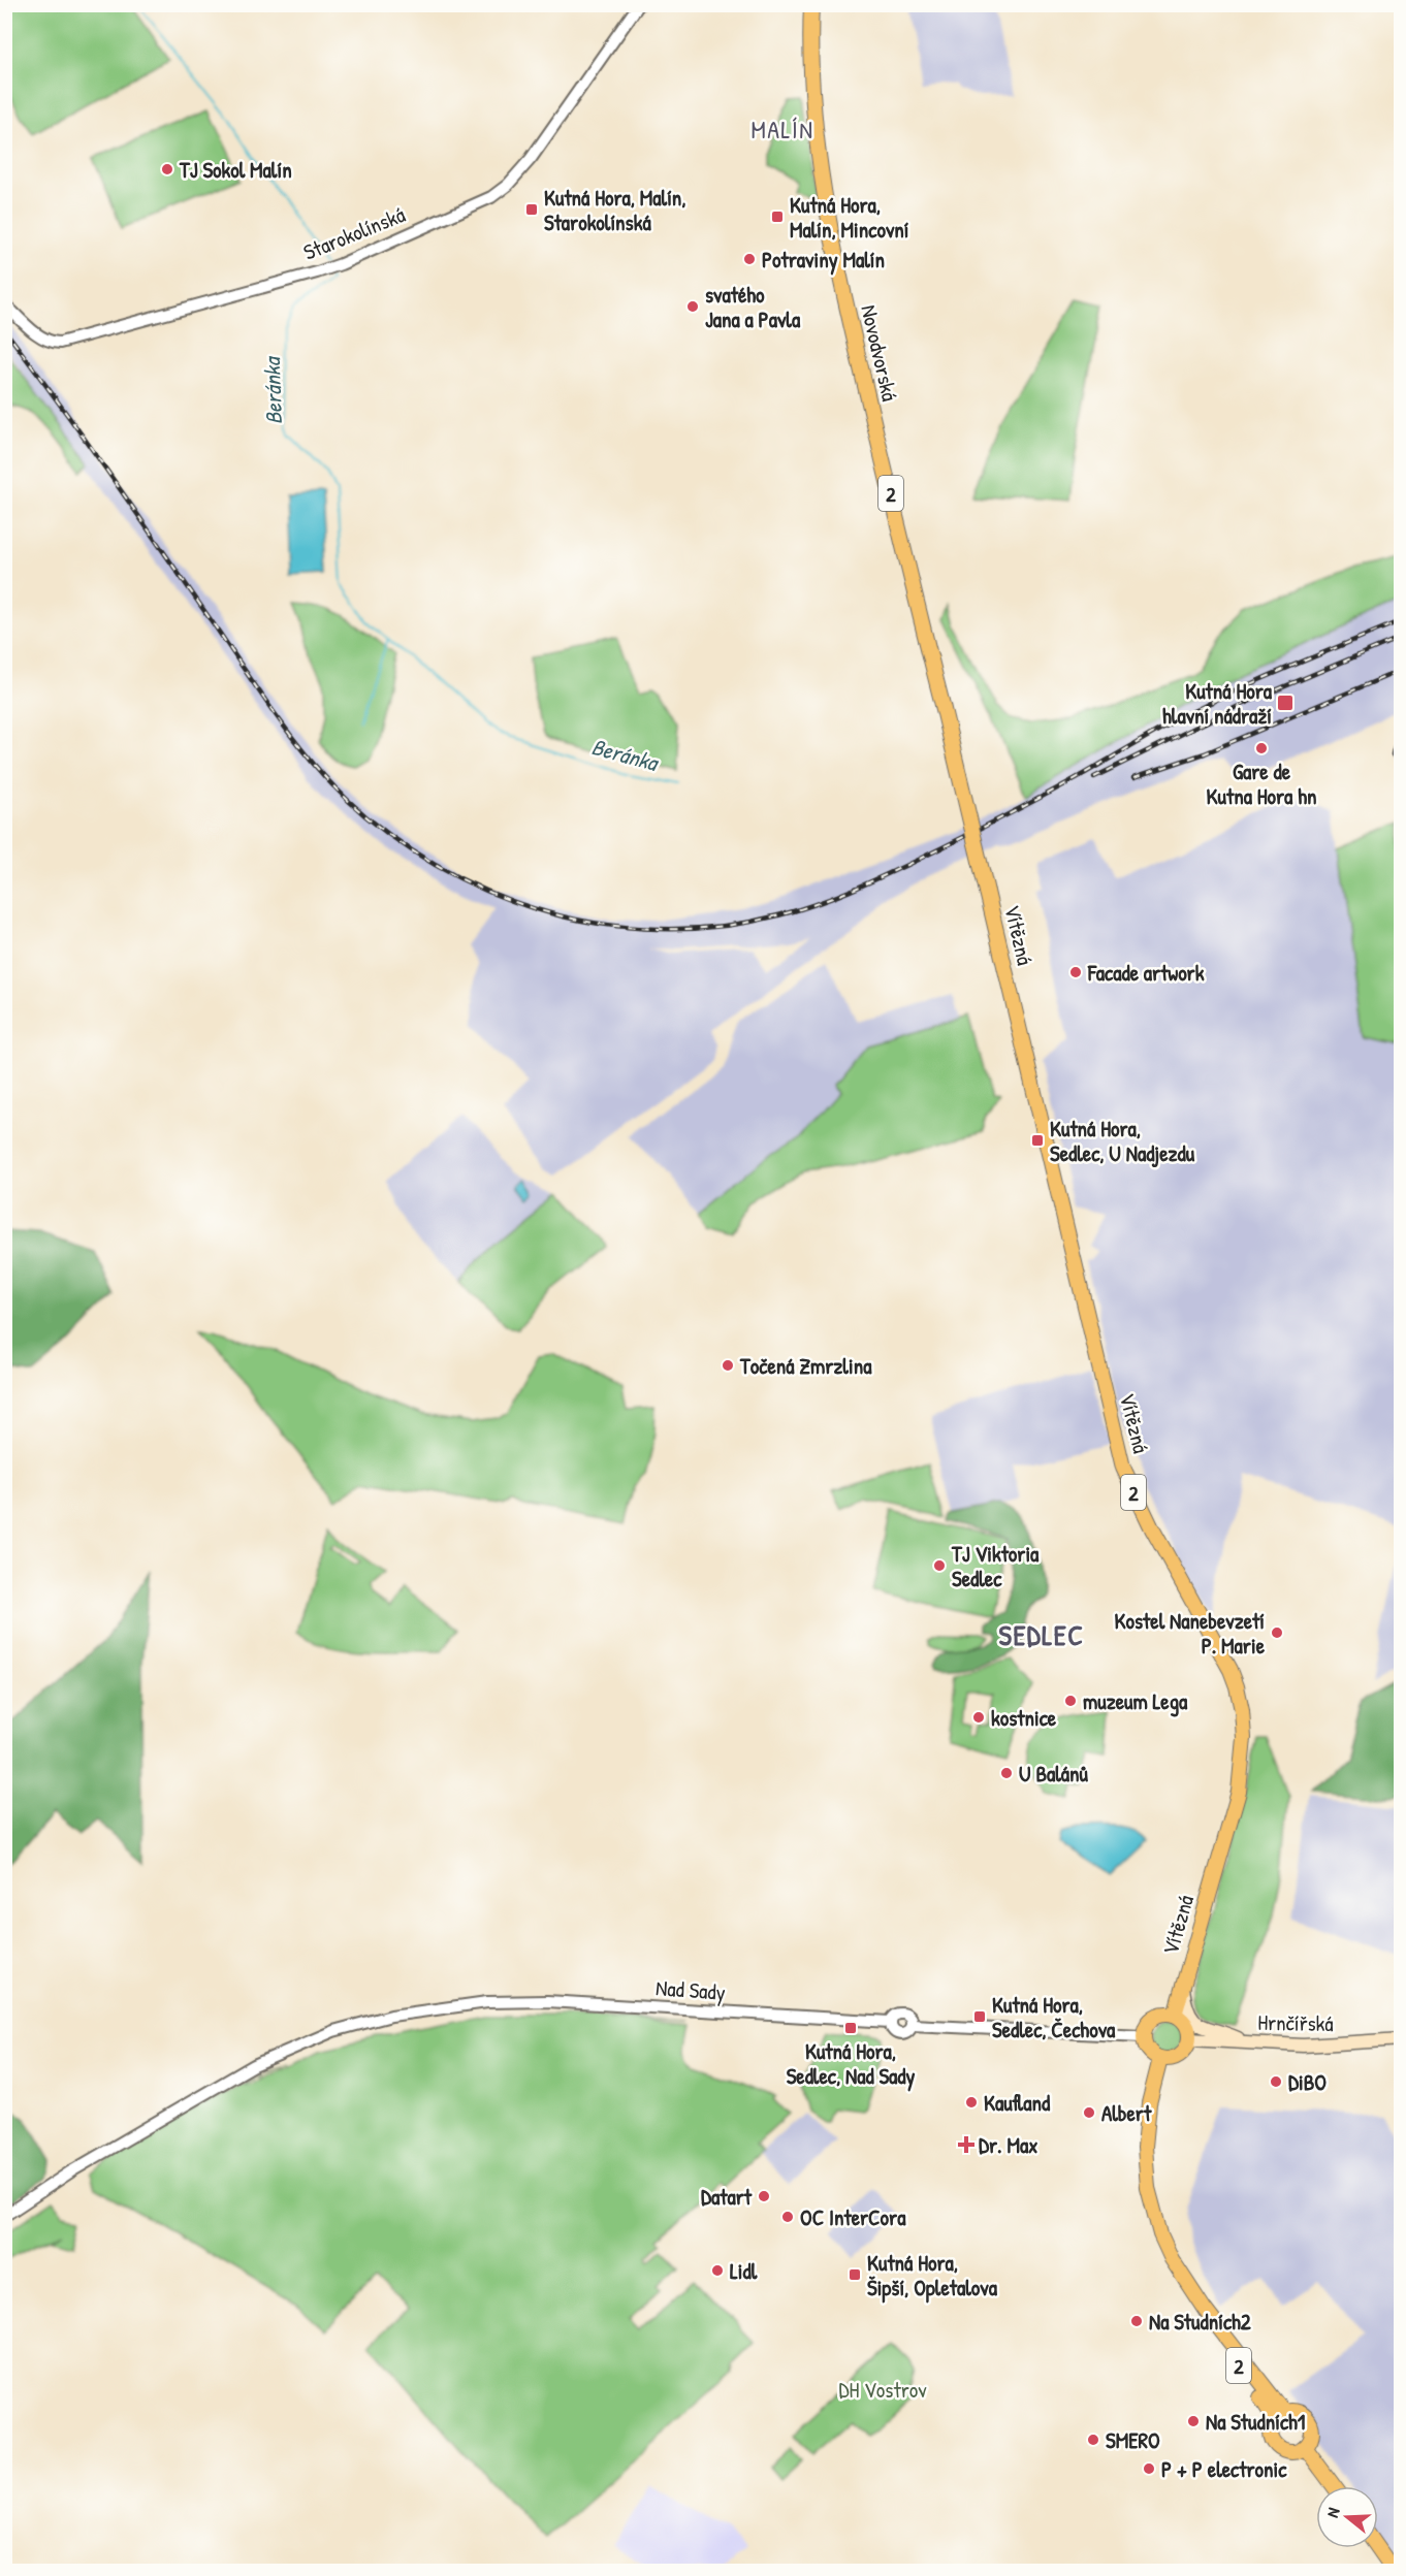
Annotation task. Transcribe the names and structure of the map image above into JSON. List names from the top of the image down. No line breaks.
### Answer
{"streets":{"main road":["Novodvorská","2","Vítězná","Hrnčířská"],"street":["Starokolínská","Nad Sady"]},"crossings":[["Novodvorská","Vítězná"],["2","Vítězná"],["2","Nad Sady"],["2","Hrnčířská"],["Vítězná","Nad Sady"],["Vítězná","Hrnčířská"],["Nad Sady","Hrnčířská"]],"districts":["MALÍN","SEDLEC"],"water":["Beránka"],"parks":["DH Vostrov"],"places":{"other":["TJ Sokol Malín","Potraviny Malín","svatého Jana a Pavla","Gare de Kutna Hora hn","Facade artwork","Točená Zmrzlina","TJ Viktoria Sedlec","Kostel Nanebevzetí P. Marie","muzeum Lega","kostnice","U Balánů","DiBO","Kaufland","Albert","Datart","OC InterCora","Lidl","Na Studních2","Na Studních1","SMERO","P + P electronic"],"transit":["Kutná Hora, Malín, Starokolínská","Kutná Hora, Malín, Mincovní","Kutná Hora hlavní nádraží","Kutná Hora, Sedlec, U Nadjezdu","Kutná Hora, Sedlec, Čechova","Kutná Hora, Sedlec, Nad Sady","Kutná Hora, Šipší, Opletalova"],"health":["Dr. Max"]},"north":"left"}
